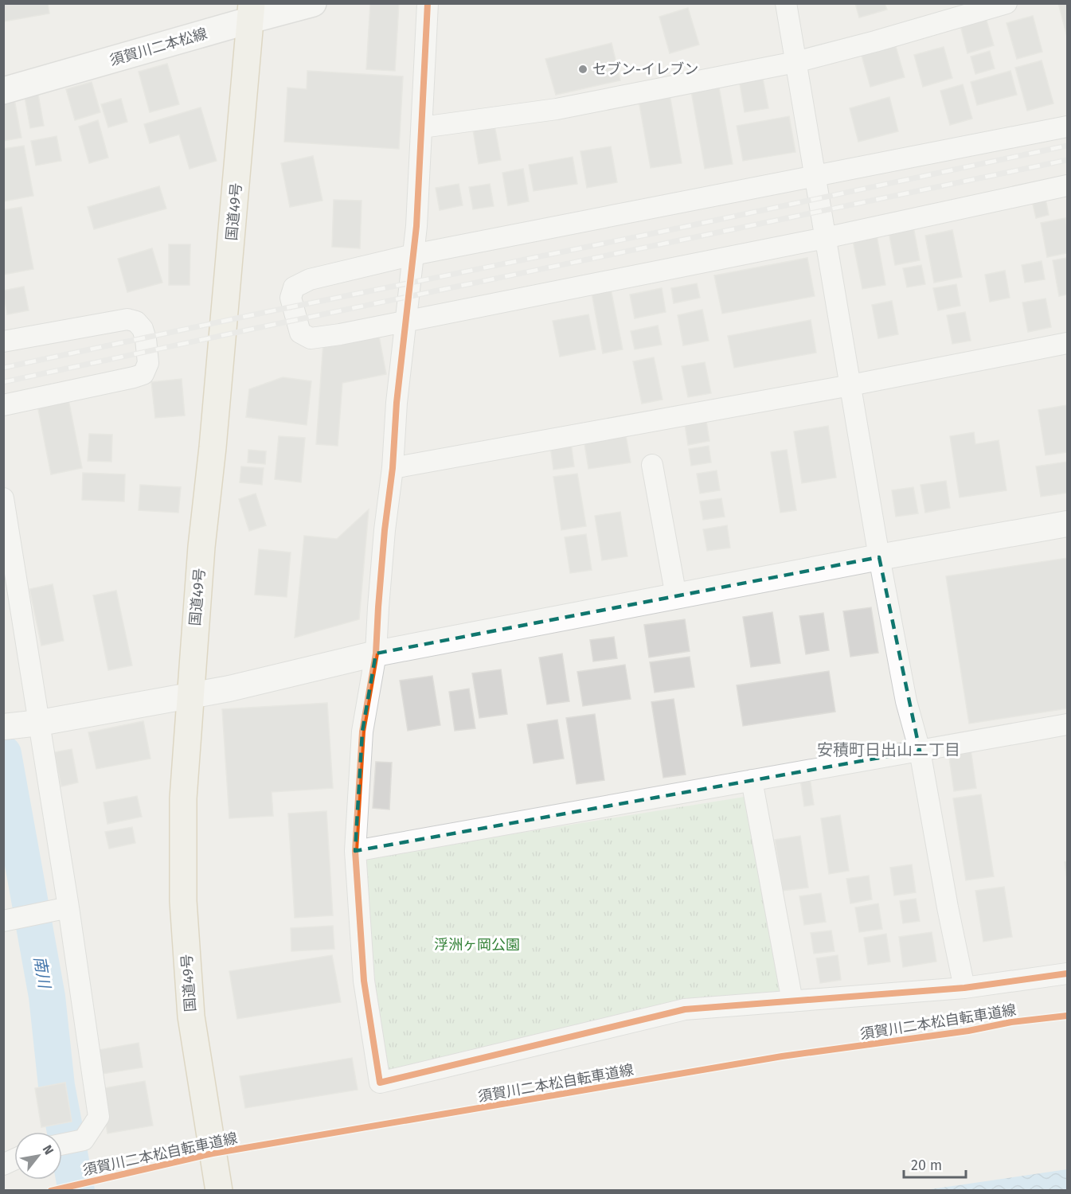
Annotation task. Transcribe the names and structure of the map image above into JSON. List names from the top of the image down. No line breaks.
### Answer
{"streets":{"highway":["国道49号"],"main road":["須賀川二本松線"],"cycle path":["須賀川二本松自転車道線"]},"crossings":[["須賀川二本松線","国道49号"]],"districts":["安積町日出山二丁目"],"water":["南川"],"parks":["浮洲ヶ岡公園"],"places":["セブン-イレブン"],"scale_bar":"20 m","north":"top right"}
